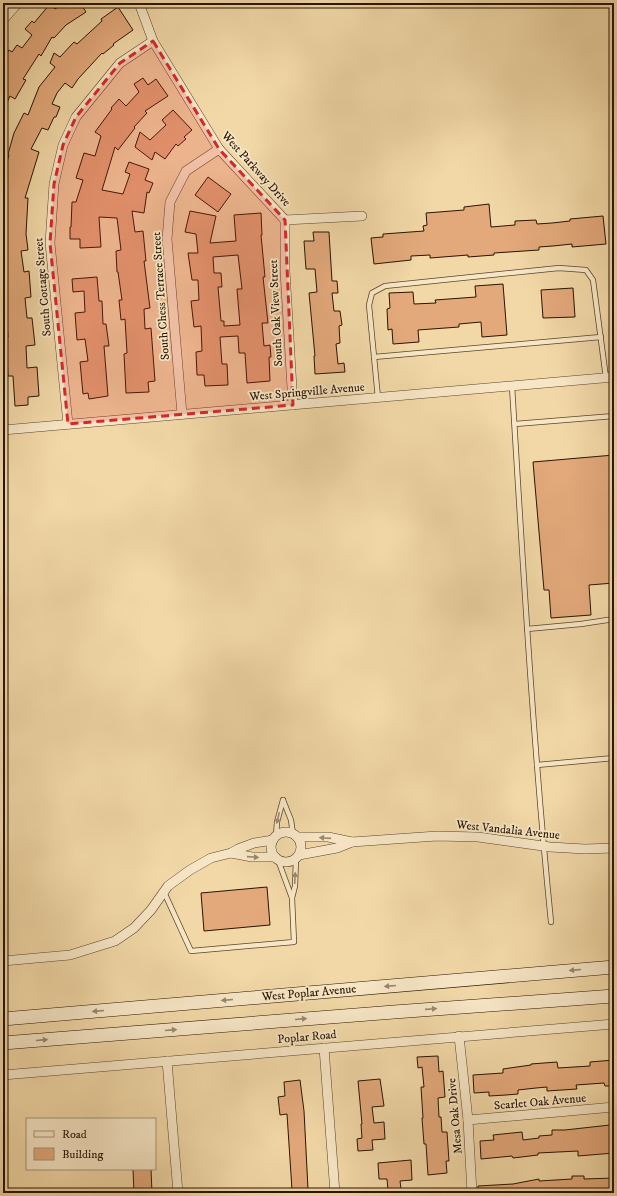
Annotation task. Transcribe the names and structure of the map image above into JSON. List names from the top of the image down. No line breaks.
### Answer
{"streets":{"main road":["West Poplar Avenue"],"street":["West Parkway Drive","South Cottage Street","South Chess Terrace Street","South Oak View Street","West Springville Avenue","West Vandalia Avenue","Poplar Road","Scarlet Oak Avenue","Mesa Oak Drive"]},"crossings":[["West Parkway Drive","South Cottage Street"],["West Parkway Drive","South Chess Terrace Street"],["West Parkway Drive","South Oak View Street"],["South Cottage Street","West Springville Avenue"],["South Chess Terrace Street","West Springville Avenue"],["South Oak View Street","West Springville Avenue"],["Poplar Road","Mesa Oak Drive"],["Scarlet Oak Avenue","Mesa Oak Drive"]],"legend":["Road","Building"]}
